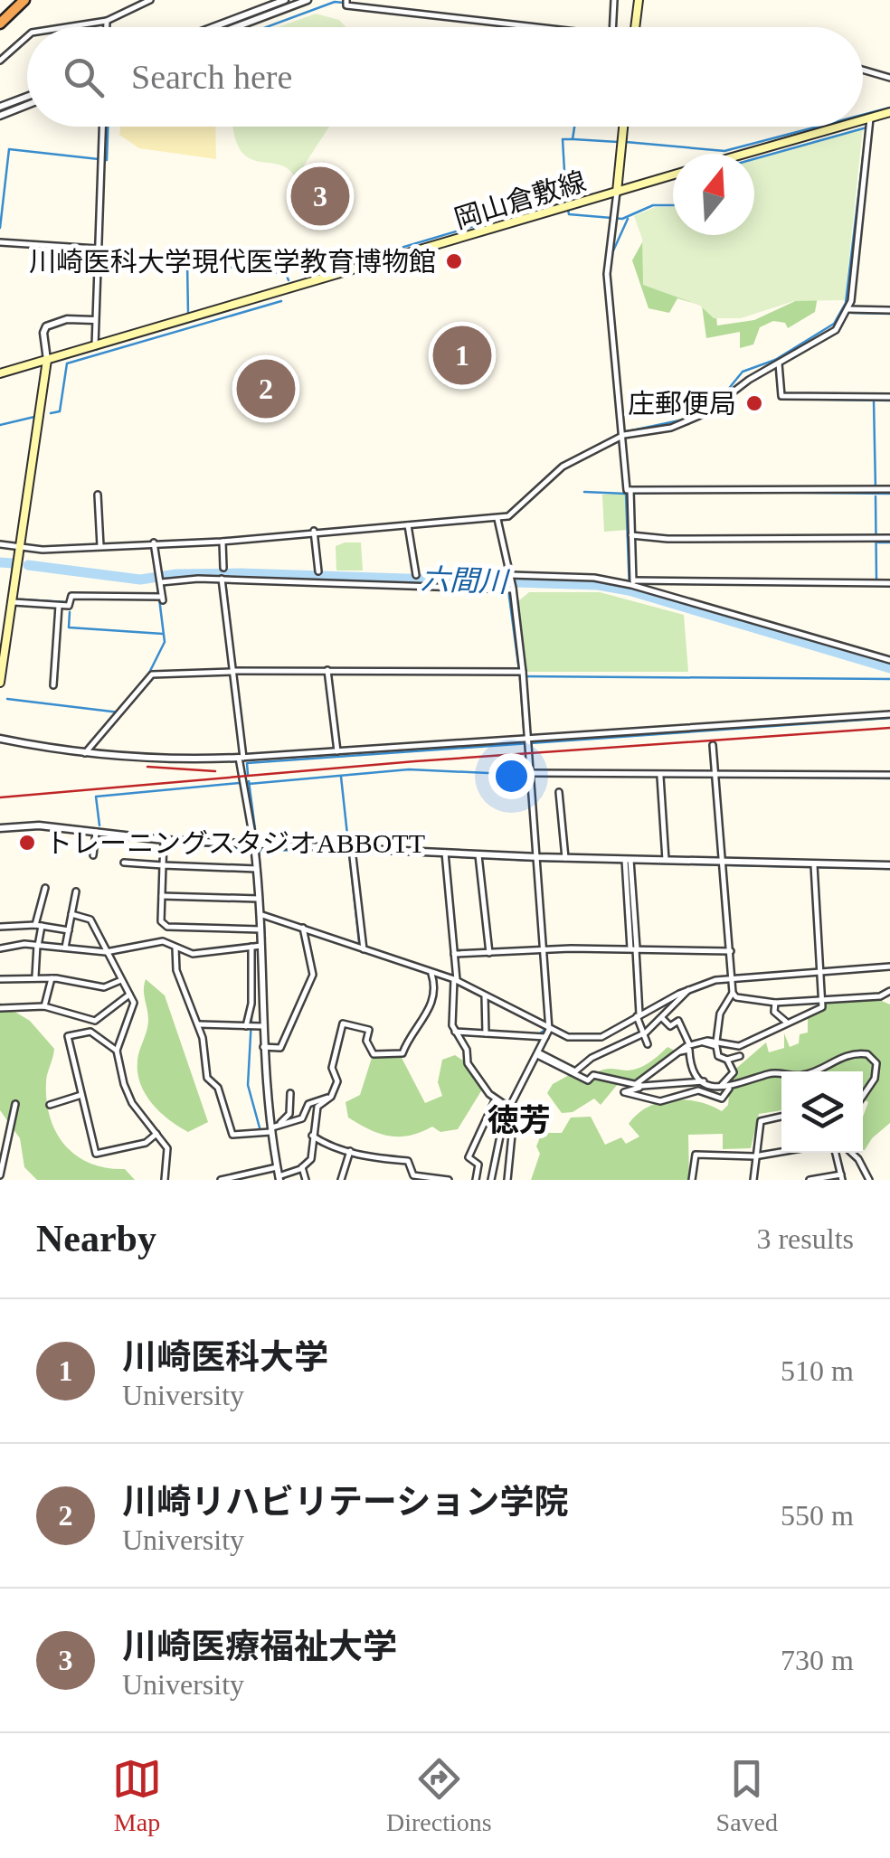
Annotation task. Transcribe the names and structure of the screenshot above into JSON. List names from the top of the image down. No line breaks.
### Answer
{"streets":{"main road":["岡山倉敷線"]},"districts":["徳芳"],"water":["六間川"],"places":["川崎医科大学現代医学教育博物館","庄郵便局","トレーニングスタジオABBOTT"],"north":"top","page":{"search":"Search here","pins":["3","1","2"],"heading":["Nearby","3 results"],"list":[{"mark":"1","name":"川崎医科大学","note":"University","value":"510 m"},{"mark":"2","name":"川崎リハビリテーション学院","note":"University","value":"550 m"},{"mark":"3","name":"川崎医療福祉大学","note":"University","value":"730 m"}],"nav":["Map","Directions","Saved"]}}
